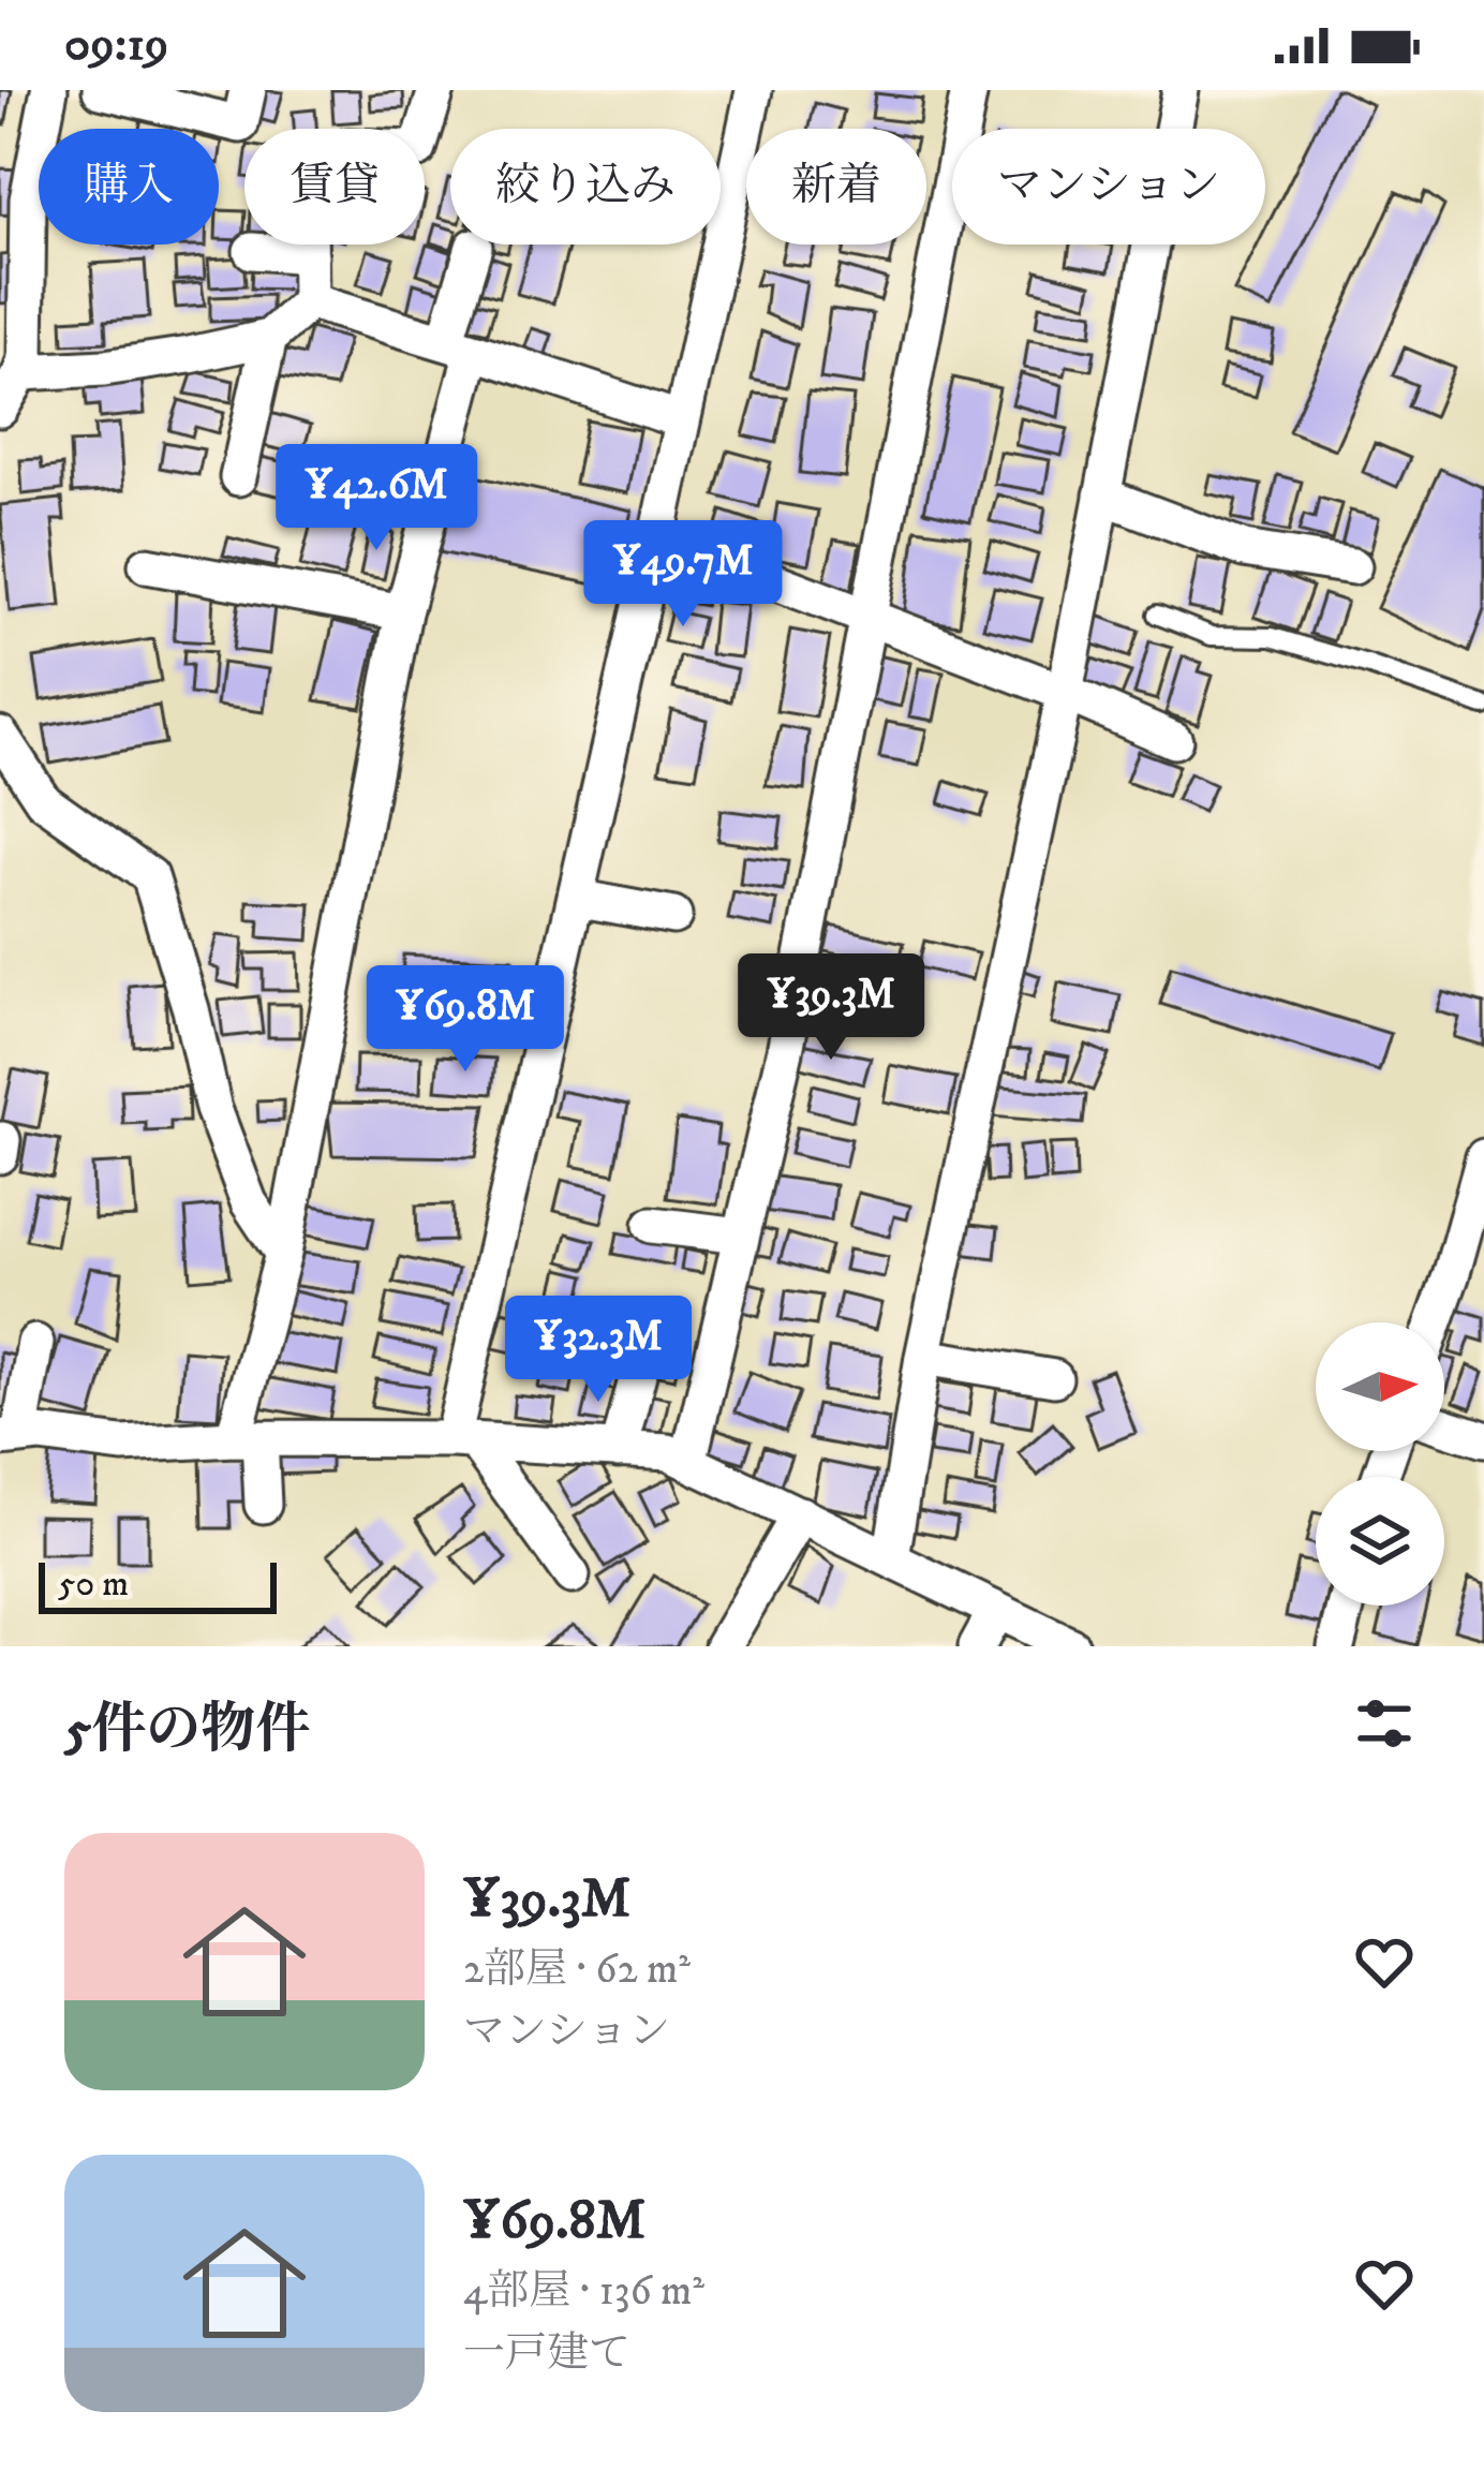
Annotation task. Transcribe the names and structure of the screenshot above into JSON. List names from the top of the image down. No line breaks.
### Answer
{"scale_bar":"50 m","north":"right","page":{"status":"09:19","chip":["購入","賃貸","絞り込み","新着","マンション"],"price":["¥42.6M","¥49.7M","¥39.3M","¥69.8M","¥32.3M"],"scale":"50 m","heading":"5件の物件","list":[{"name":"¥39.3M","note":"2部屋 · 62 m² · マンション"},{"name":"¥69.8M","note":"4部屋 · 136 m² · 一戸建て"}]}}
